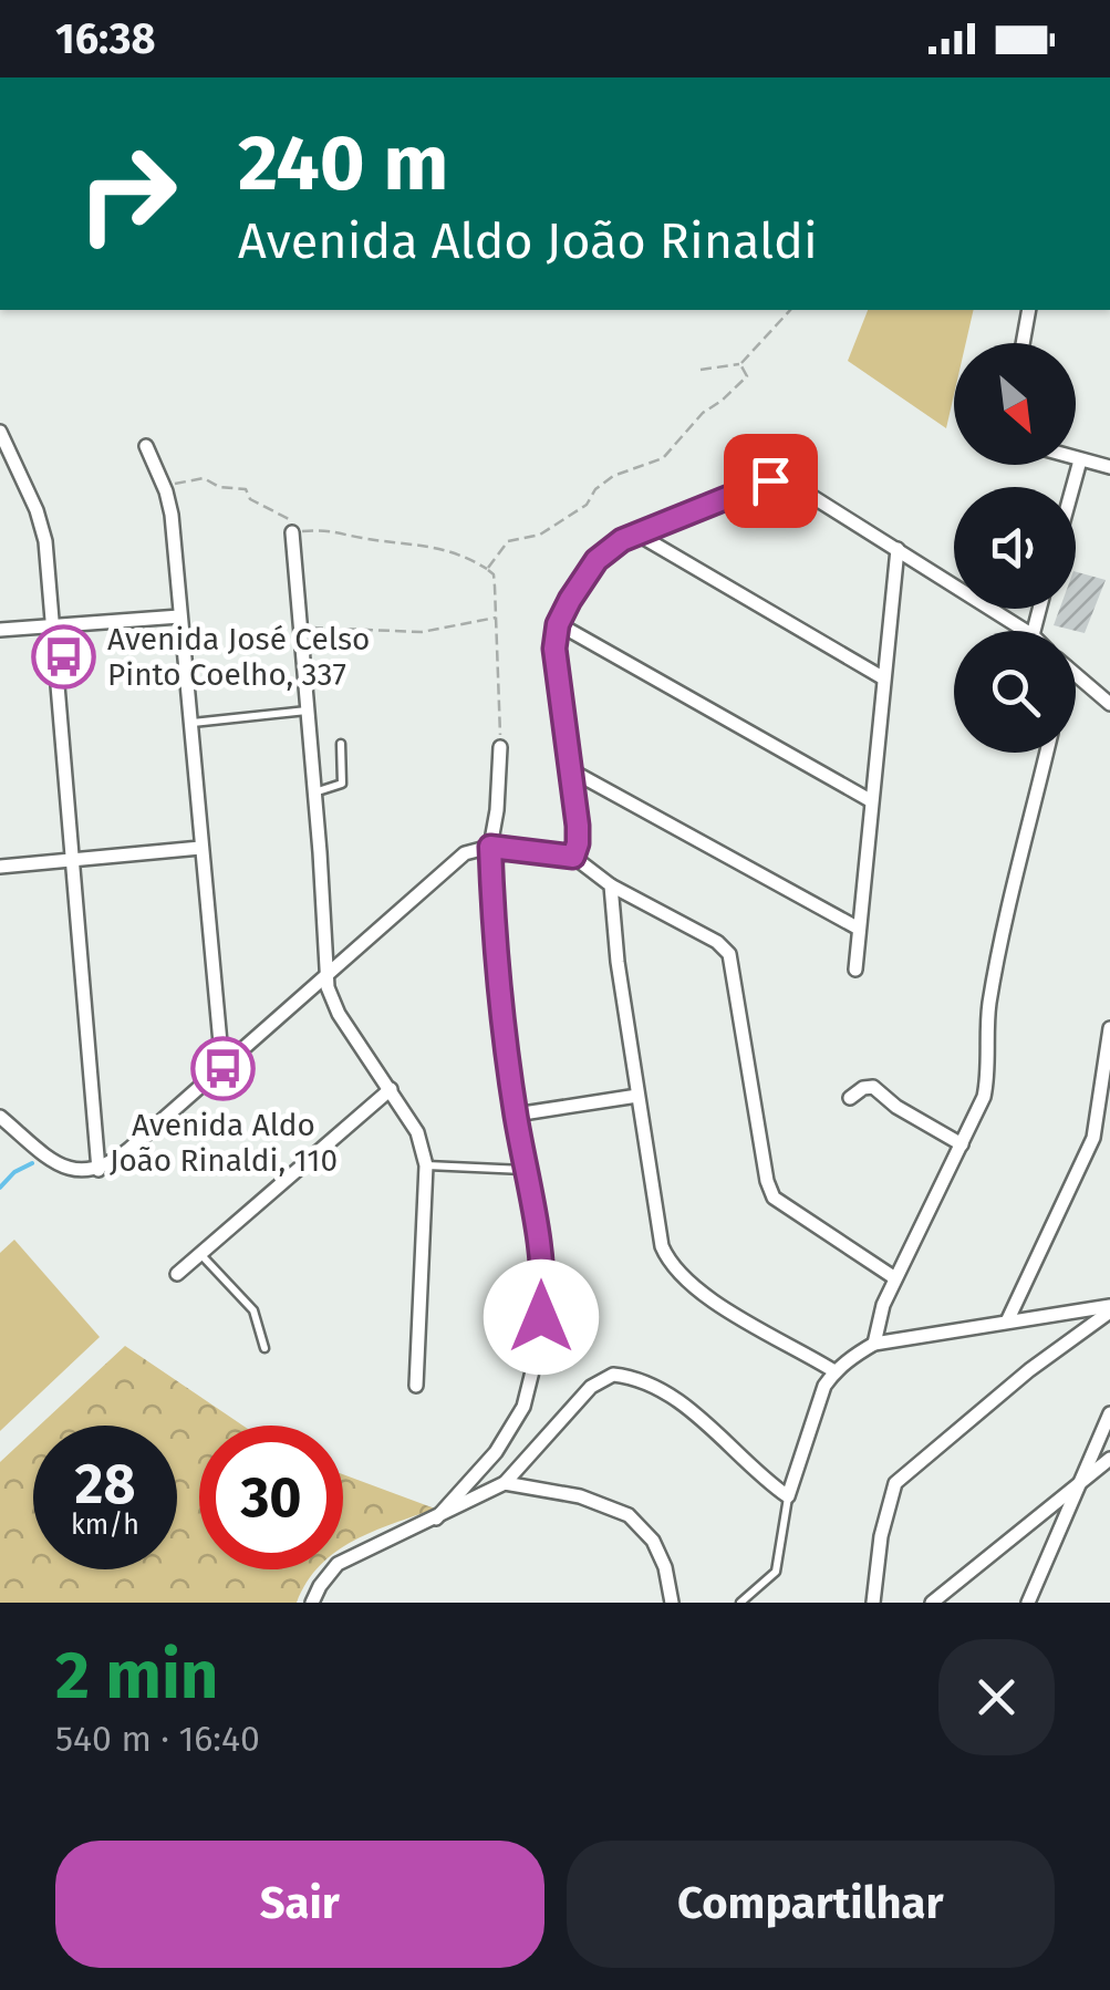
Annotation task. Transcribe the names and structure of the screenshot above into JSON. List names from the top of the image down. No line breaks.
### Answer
{"places":{"bus stop":["Avenida José Celso Pinto Coelho, 337","Avenida Aldo João Rinaldi, 110"]},"north":"bottom right","page":{"status":"16:38","turn":["240 m","Avenida Aldo João Rinaldi"],"speed":"28 km/h","limit":"30","heading":["2 min","540 m · 16:40"],"buttons":["Sair","Compartilhar"]}}
